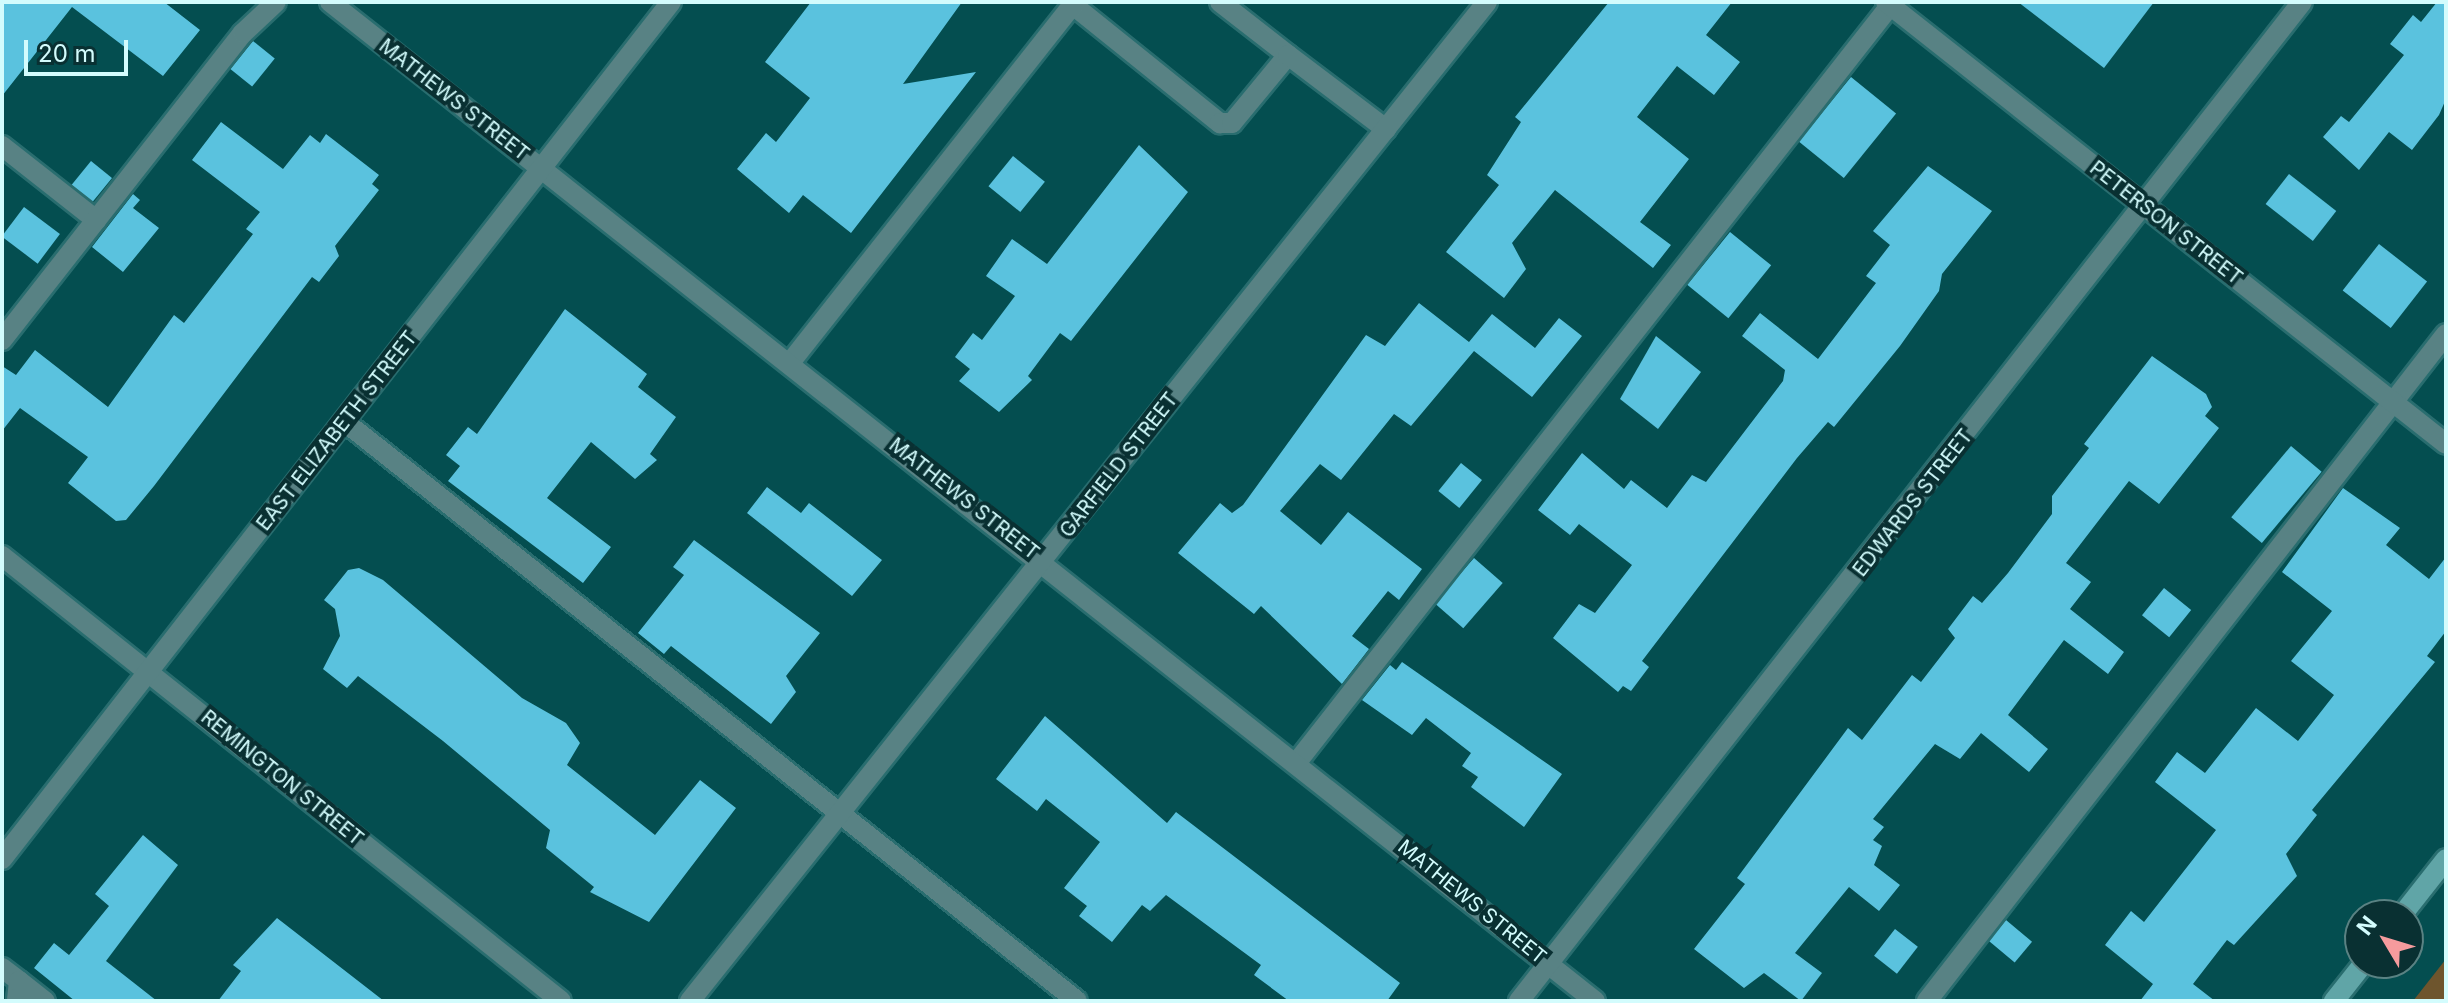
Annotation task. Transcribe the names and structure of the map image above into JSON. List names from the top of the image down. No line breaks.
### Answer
{"streets":{"street":["MATHEWS STREET","PETERSON STREET","EAST ELIZABETH STREET","GARFIELD STREET","EDWARDS STREET","REMINGTON STREET"]},"crossings":[["MATHEWS STREET","EAST ELIZABETH STREET"],["MATHEWS STREET","GARFIELD STREET"],["MATHEWS STREET","EDWARDS STREET"],["PETERSON STREET","EDWARDS STREET"],["EAST ELIZABETH STREET","REMINGTON STREET"]],"scale_bar":"20 m","north":"top left"}
